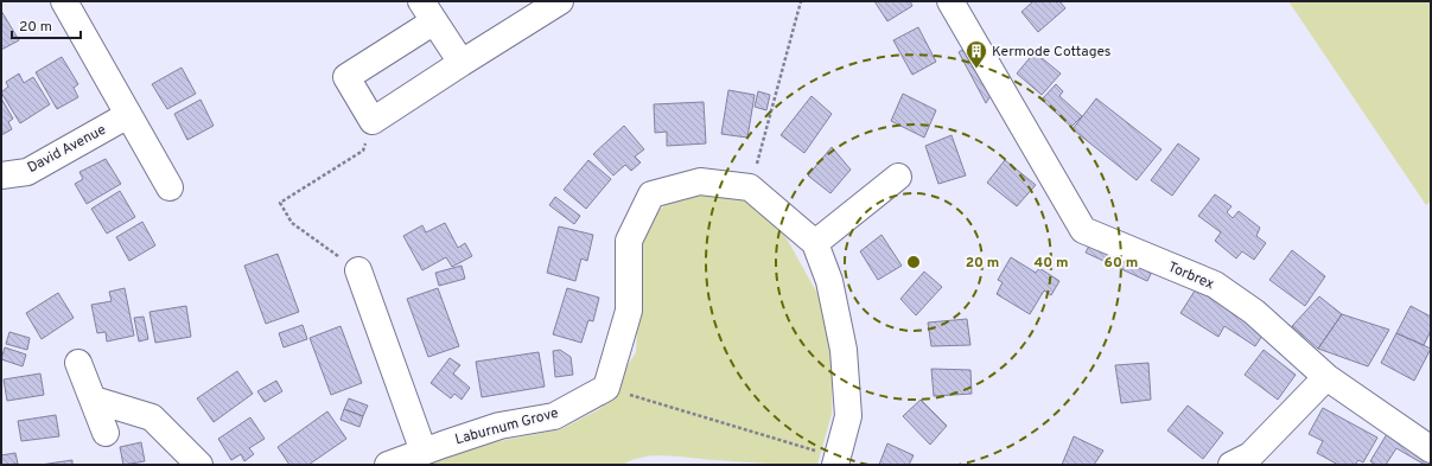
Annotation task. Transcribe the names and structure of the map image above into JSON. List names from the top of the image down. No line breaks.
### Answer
{"streets":{"street":["David Avenue","Torbrex","Laburnum Grove"]},"places":{"building":["Kermode Cottages"]},"scale_bar":"20 m","rings":["20 m","40 m","60 m"]}
